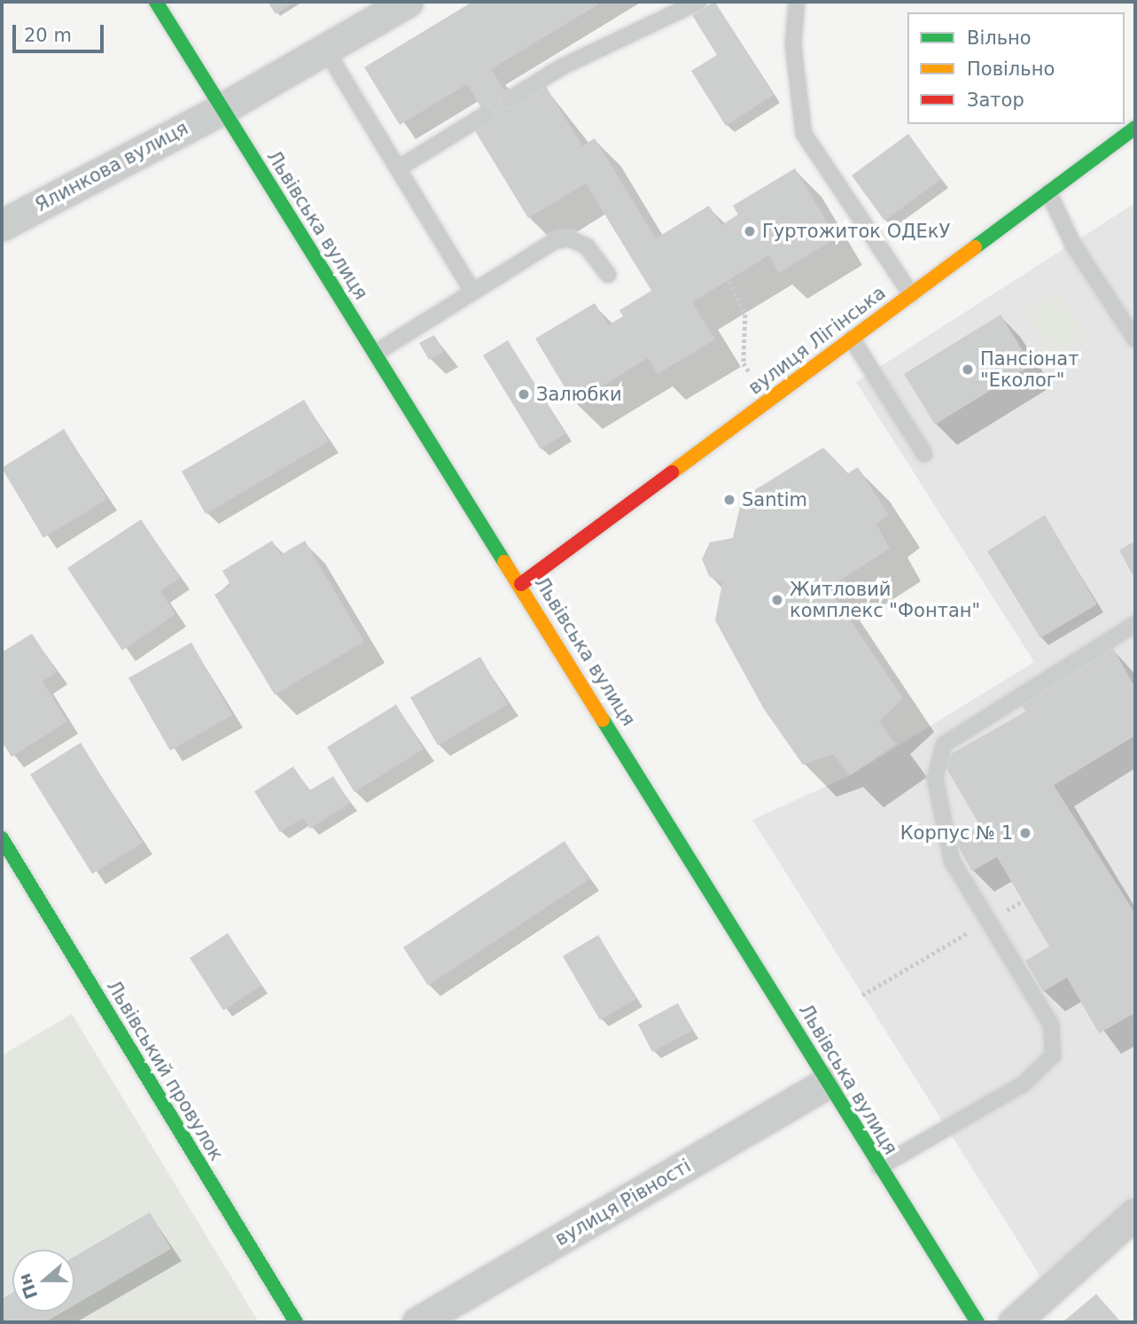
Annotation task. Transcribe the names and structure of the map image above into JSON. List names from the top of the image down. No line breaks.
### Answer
{"streets":{"main road":["Львівська вулиця","вулиця Лігінська","Львівський провулок"],"street":["Ялинкова вулиця","вулиця Рівності"]},"crossings":[["Ялинкова вулиця","Львівська вулиця"],["Львівська вулиця","вулиця Лігінська"],["Львівська вулиця","вулиця Рівності"]],"places":["Гуртожиток ОДЕкУ","Пансіонат \"Еколог\"","Залюбки","Santim","Житловий комплекс \"Фонтан\"","Корпус № 1"],"legend":["Вільно","Повільно","Затор"],"scale_bar":"20 m","north":"left"}
